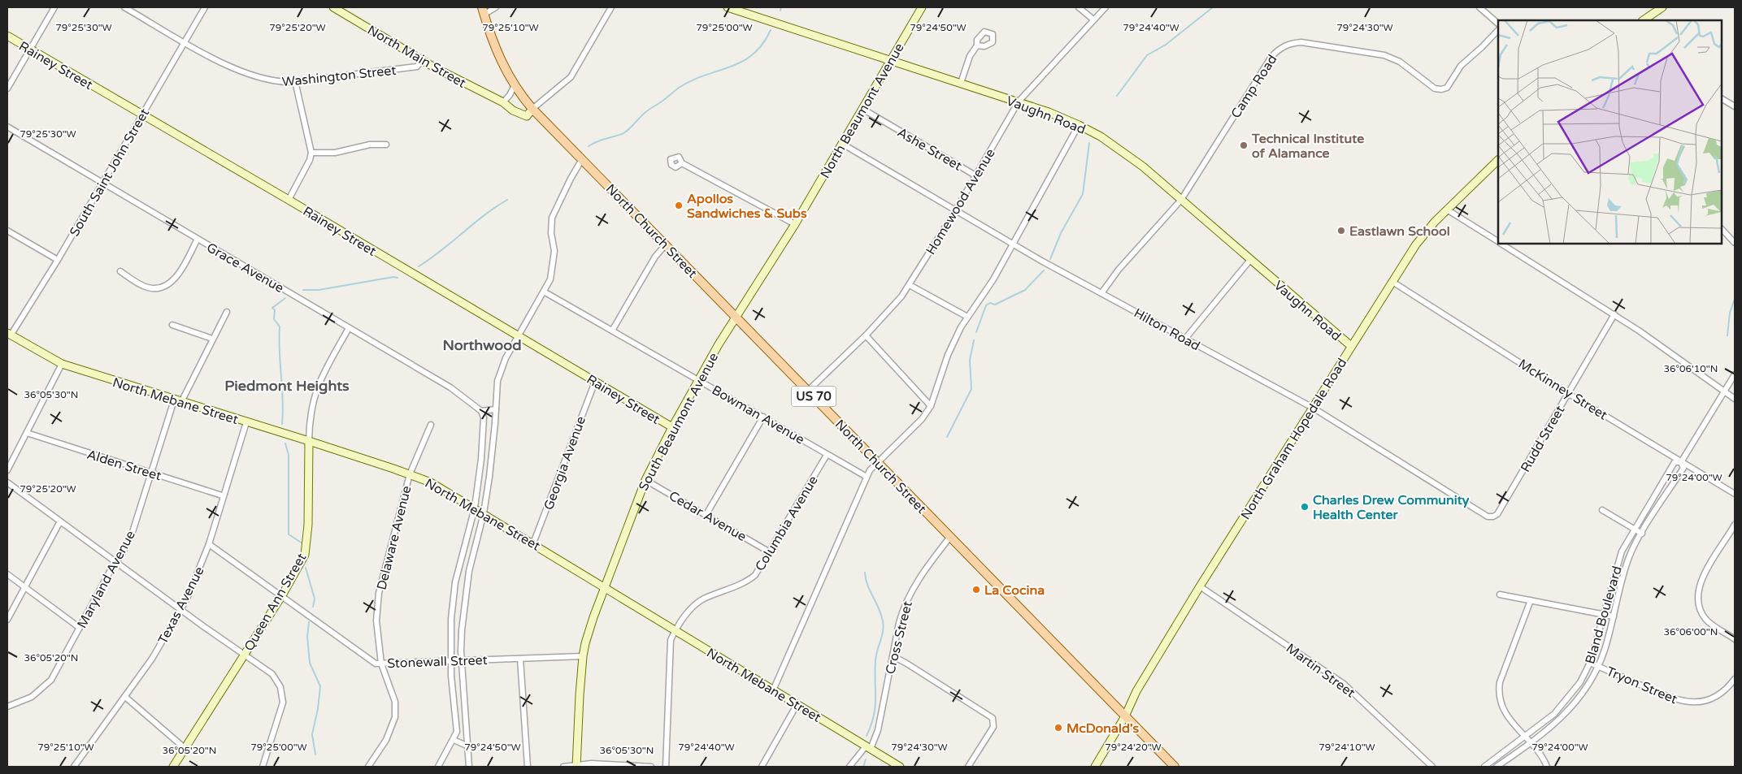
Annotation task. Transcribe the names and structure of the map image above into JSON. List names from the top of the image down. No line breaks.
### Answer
{"streets":{"main road":["North Church Street","US 70"],"street":["North Main Street","Rainey Street","Washington Street","Camp Road","North Beaumont Avenue","Vaughn Road","Ashe Street","South Saint John Street","Homewood Avenue","Grace Avenue","Hilton Road","McKinney Street","North Mebane Street","Bowman Avenue","South Beaumont Avenue","North Graham Hopedale Road","Rudd Street","Georgia Avenue","Alden Street","Cedar Avenue","Columbia Avenue","Delaware Avenue","Maryland Avenue","Queen Ann Street","Texas Avenue","Bland Boulevard","Cross Street","Stonewall Street","Martin Street","Tryon Street"]},"crossings":[["North Main Street","Washington Street"],["North Main Street","North Church Street"],["Rainey Street","South Saint John Street"],["Rainey Street","South Beaumont Avenue"],["Rainey Street","Georgia Avenue"],["Washington Street","South Saint John Street"],["Camp Road","Vaughn Road"],["Camp Road","Hilton Road"],["North Beaumont Avenue","Vaughn Road"],["North Beaumont Avenue","Ashe Street"],["North Beaumont Avenue","North Church Street"],["North Beaumont Avenue","Hilton Road"],["North Beaumont Avenue","South Beaumont Avenue"],["Vaughn Road","Homewood Avenue"],["Vaughn Road","North Graham Hopedale Road"],["Ashe Street","Homewood Avenue"],["South Saint John Street","Grace Avenue"],["South Saint John Street","North Mebane Street"],["Homewood Avenue","North Church Street"],["Homewood Avenue","Hilton Road"],["North Church Street","South Beaumont Avenue"],["North Church Street","North Graham Hopedale Road"],["North Church Street","Cross Street"],["Grace Avenue","Queen Ann Street"],["Hilton Road","North Graham Hopedale Road"],["Hilton Road","Rudd Street"],["McKinney Street","North Graham Hopedale Road"],["McKinney Street","Rudd Street"],["McKinney Street","Bland Boulevard"],["North Mebane Street","South Beaumont Avenue"],["North Mebane Street","Georgia Avenue"],["North Mebane Street","Columbia Avenue"],["North Mebane Street","Delaware Avenue"],["North Mebane Street","Maryland Avenue"],["North Mebane Street","Queen Ann Street"],["North Mebane Street","Texas Avenue"],["North Mebane Street","Cross Street"],["Bowman Avenue","South Beaumont Avenue"],["Bowman Avenue","Columbia Avenue"],["South Beaumont Avenue","Cedar Avenue"],["South Beaumont Avenue","Stonewall Street"],["North Graham Hopedale Road","Martin Street"],["Alden Street","Maryland Avenue"],["Alden Street","Texas Avenue"],["Cedar Avenue","Columbia Avenue"],["Delaware Avenue","Stonewall Street"],["Queen Ann Street","Stonewall Street"],["Texas Avenue","Stonewall Street"],["Bland Boulevard","Tryon Street"]],"districts":["Northwood","Piedmont Heights"],"places":["Technical Institute of Alamance","Apollos Sandwiches & Subs","Eastlawn School","Charles Drew Community Health Center","La Cocina","McDonald's"],"coordinates":["79°25'30\"W","79°25'20\"W","79°25'10\"W","79°25'00\"W","79°24'50\"W","79°24'40\"W","79°24'30\"W","36°06'10\"N","36°05'30\"N","79°24'00\"W","36°06'00\"N","36°05'20\"N","79°24'20\"W","79°24'10\"W"]}
